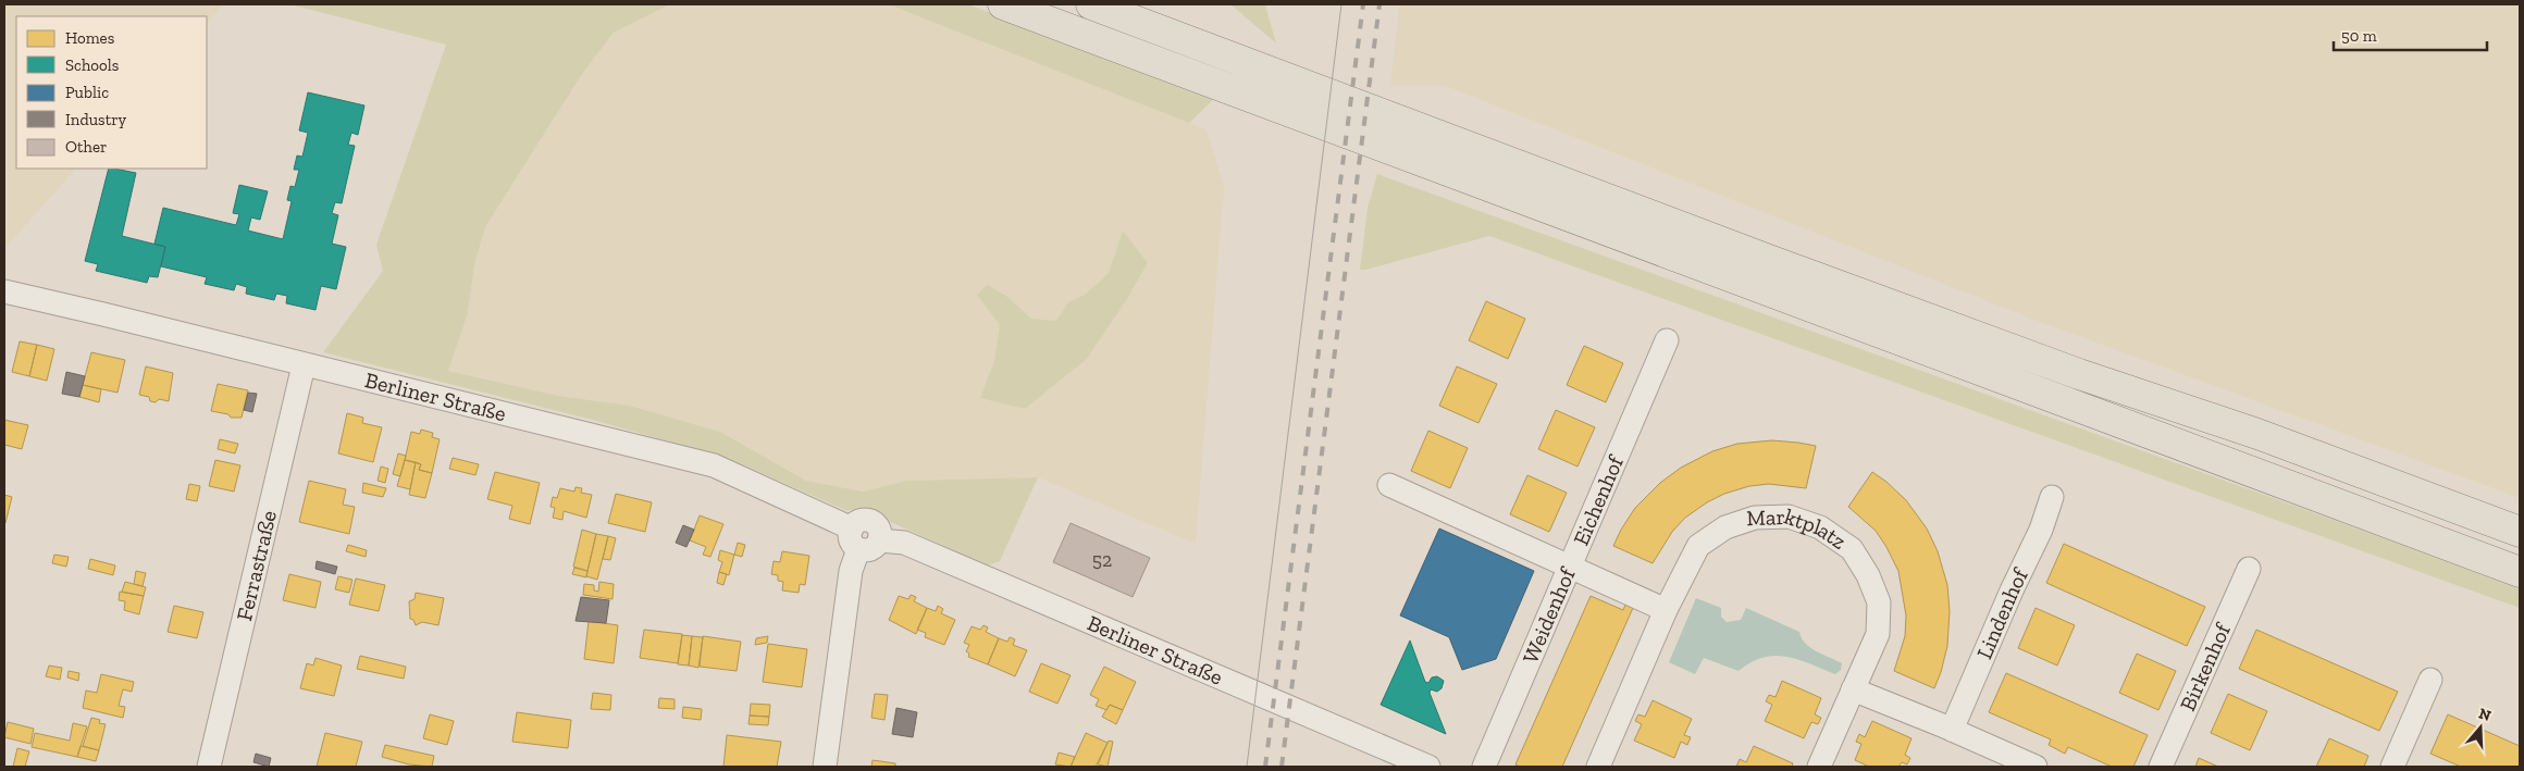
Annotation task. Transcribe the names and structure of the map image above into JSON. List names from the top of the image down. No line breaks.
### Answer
{"streets":{"street":["Berliner Straße","Eichenhof","Marktplatz","Ferrastraße","Lindenhof","Weidenhof","Birkenhof"]},"crossings":[["Berliner Straße","Ferrastraße"],["Eichenhof","Weidenhof"],["Marktplatz","Weidenhof"]],"house_numbers":["52"],"legend":["Homes","Schools","Public","Industry","Other"],"scale_bar":"50 m","north":"top"}
